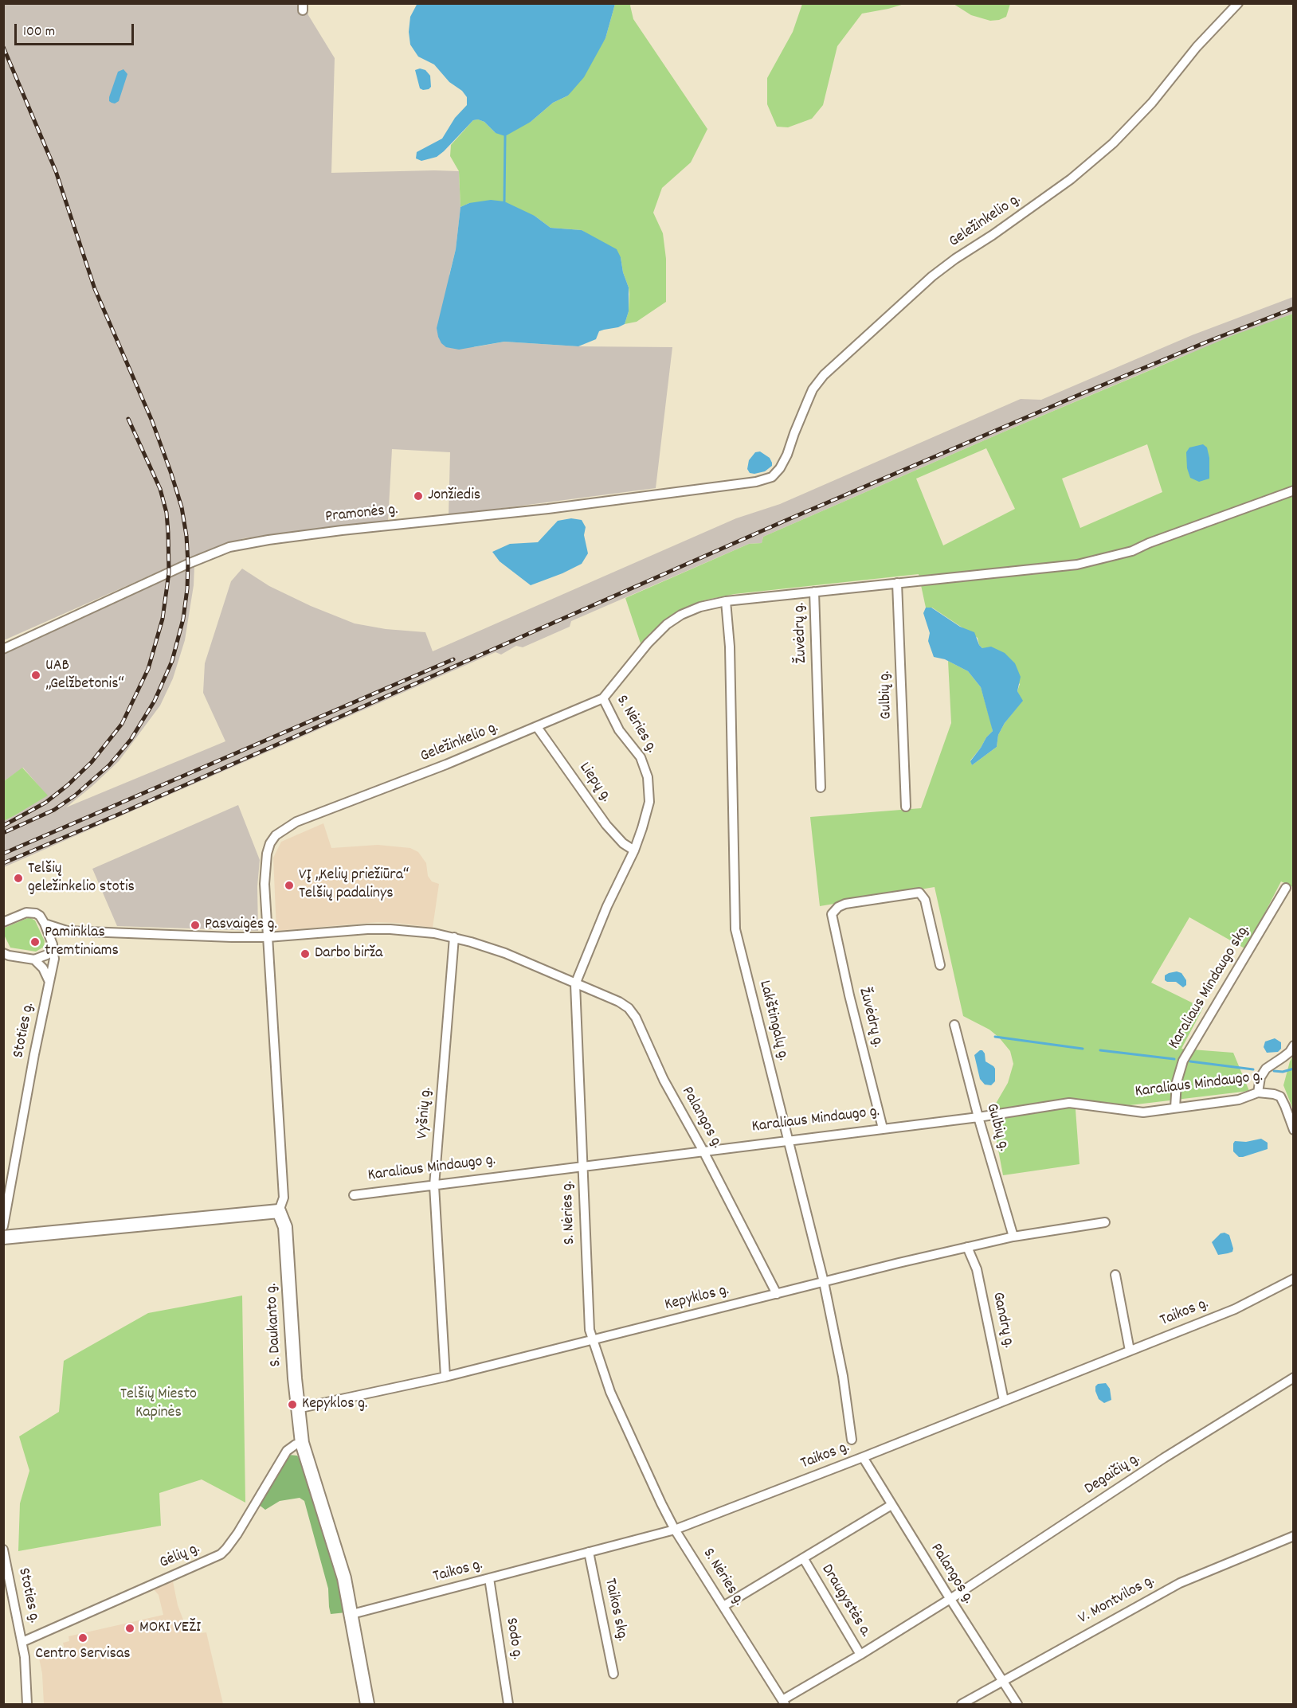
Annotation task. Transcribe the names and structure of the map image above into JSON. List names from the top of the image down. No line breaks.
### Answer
{"streets":{"main road":["S. Daukanto g."],"street":["Geležinkelio g.","Pramonės g.","Žuvėdrų g.","Gulbių g.","S. Nėries g.","Liepų g.","Karaliaus Mindaugo skg.","Lakštingalų g.","Stoties g.","Karaliaus Mindaugo g.","Vyšnių g.","Palangos g.","Kepyklos g.","Taikos g.","Gandrų g.","Degaičių g.","Gėlių g.","V. Montvilos g.","Draugystės a.","Taikos skg.","Sodo g."]},"crossings":[["Geležinkelio g.","Pramonės g."],["Geležinkelio g.","Žuvėdrų g."],["Geležinkelio g.","Gulbių g."],["Geležinkelio g.","S. Nėries g."],["Geležinkelio g.","Liepų g."],["Geležinkelio g.","Lakštingalų g."],["Geležinkelio g.","S. Daukanto g."],["Žuvėdrų g.","Karaliaus Mindaugo g."],["Gulbių g.","Karaliaus Mindaugo g."],["Gulbių g.","Kepyklos g."],["S. Nėries g.","Liepų g."],["S. Nėries g.","Karaliaus Mindaugo g."],["S. Nėries g.","Palangos g."],["S. Nėries g.","Kepyklos g."],["S. Nėries g.","Taikos g."],["S. Nėries g.","Draugystės a."],["Karaliaus Mindaugo skg.","Karaliaus Mindaugo g."],["Lakštingalų g.","Karaliaus Mindaugo g."],["Lakštingalų g.","Kepyklos g."],["Stoties g.","Gėlių g."],["Karaliaus Mindaugo g.","Vyšnių g."],["Karaliaus Mindaugo g.","Palangos g."],["Vyšnių g.","Kepyklos g."],["Palangos g.","Kepyklos g."],["Palangos g.","Taikos g."],["Palangos g.","Degaičių g."],["Palangos g.","V. Montvilos g."],["Kepyklos g.","Gandrų g."],["Kepyklos g.","S. Daukanto g."],["Taikos g.","Gandrų g."],["Taikos g.","S. Daukanto g."],["Taikos g.","Taikos skg."],["Taikos g.","Sodo g."],["S. Daukanto g.","Gėlių g."],["Degaičių g.","Draugystės a."]],"parks":["Telšių Miesto Kapinės"],"places":["Jonžiedis","UAB „Gelžbetonis“","Telšių geležinkelio stotis","VĮ „Kelių priežiūra“ Telšių padalinys","Pasvaigės g.","Paminklas tremtiniams","Darbo birža","Kepyklos g.","MOKI VEŽI","Centro Servisas"],"scale_bar":"100 m"}
